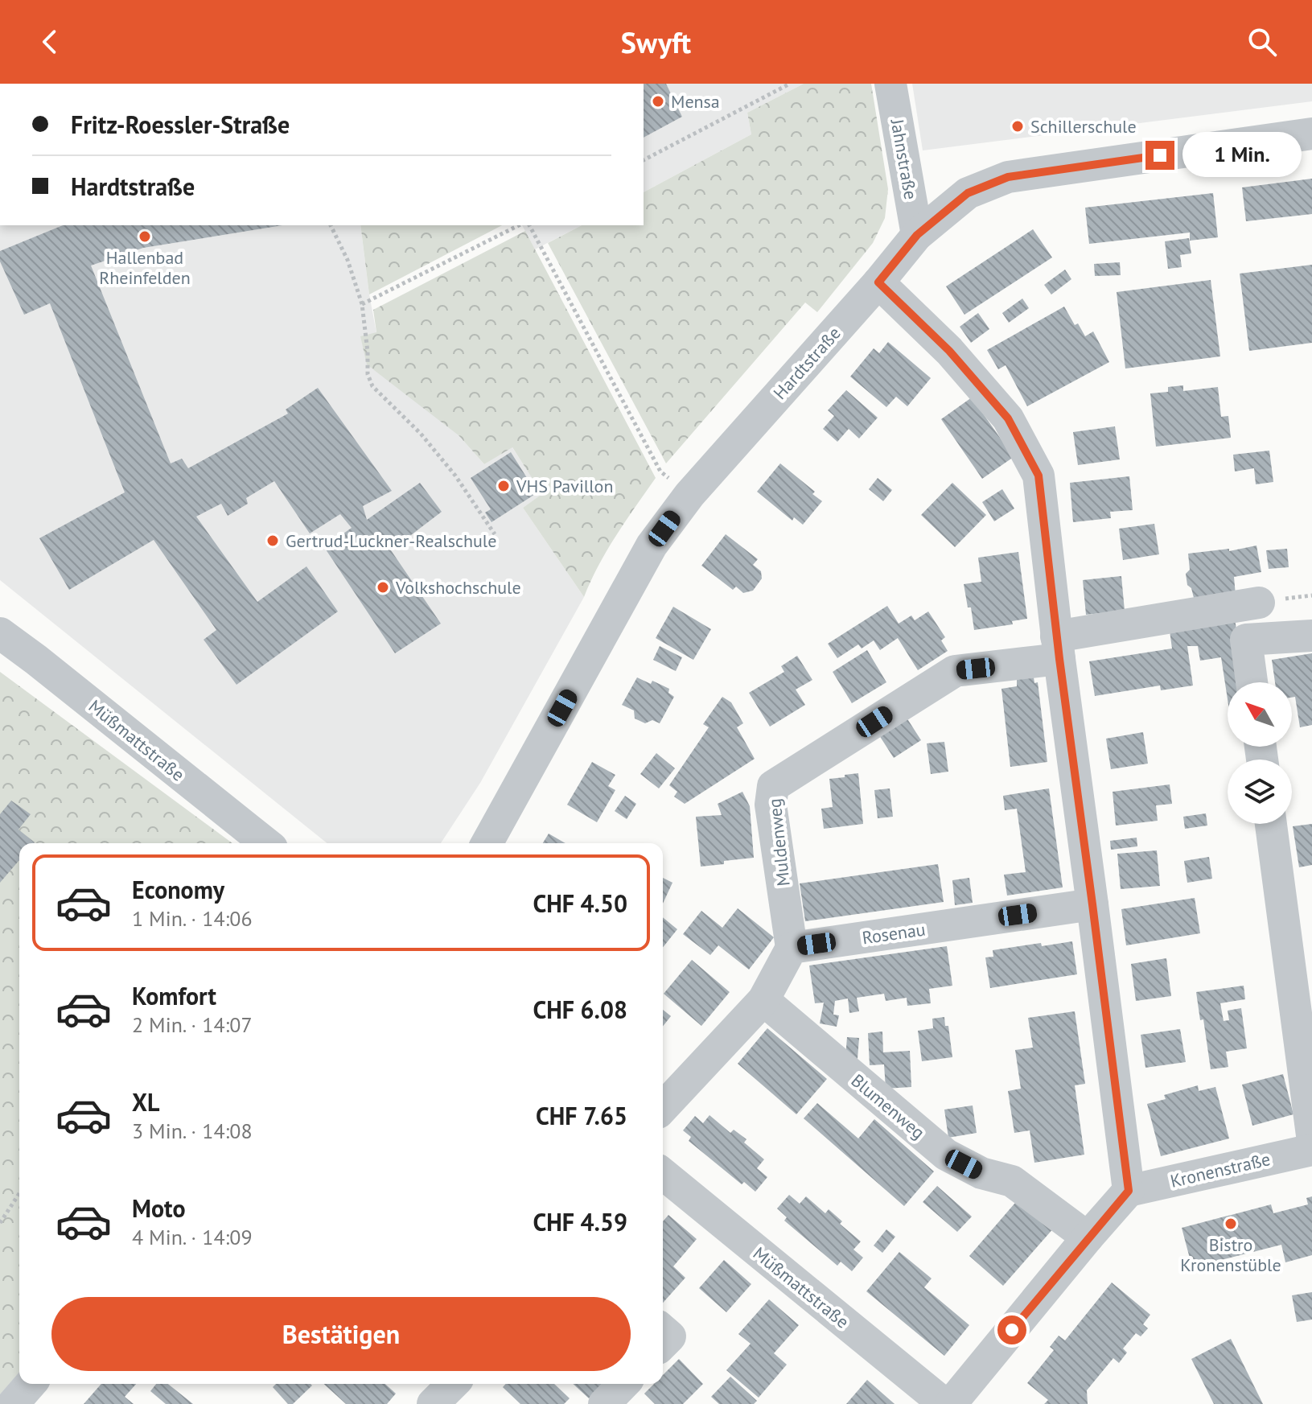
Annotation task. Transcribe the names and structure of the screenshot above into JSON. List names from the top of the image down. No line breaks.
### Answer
{"streets":{"street":["Jahnstraße","Hardtstraße","Müßmattstraße","Muldenweg","Rosenau","Blumenweg","Kronenstraße"]},"crossings":[["Jahnstraße","Hardtstraße"],["Muldenweg","Rosenau"]],"places":["Mensa","Schillerschule","Hallenbad Rheinfelden","VHS Pavillon","Gertrud-Luckner-Realschule","Volkshochschule","Bistro Kronenstüble"],"north":"top left","page":{"header":"Swyft","banner":["Fritz-Roessler-Straße","Hardtstraße"],"bubble":"1 Min.","list":[{"name":"Economy","note":"1 Min. · 14:06","value":"CHF 4.50"},{"name":"Komfort","note":"2 Min. · 14:07","value":"CHF 6.08"},{"name":"XL","note":"3 Min. · 14:08","value":"CHF 7.65"},{"name":"Moto","note":"4 Min. · 14:09","value":"CHF 4.59"}],"buttons":"Bestätigen"}}
